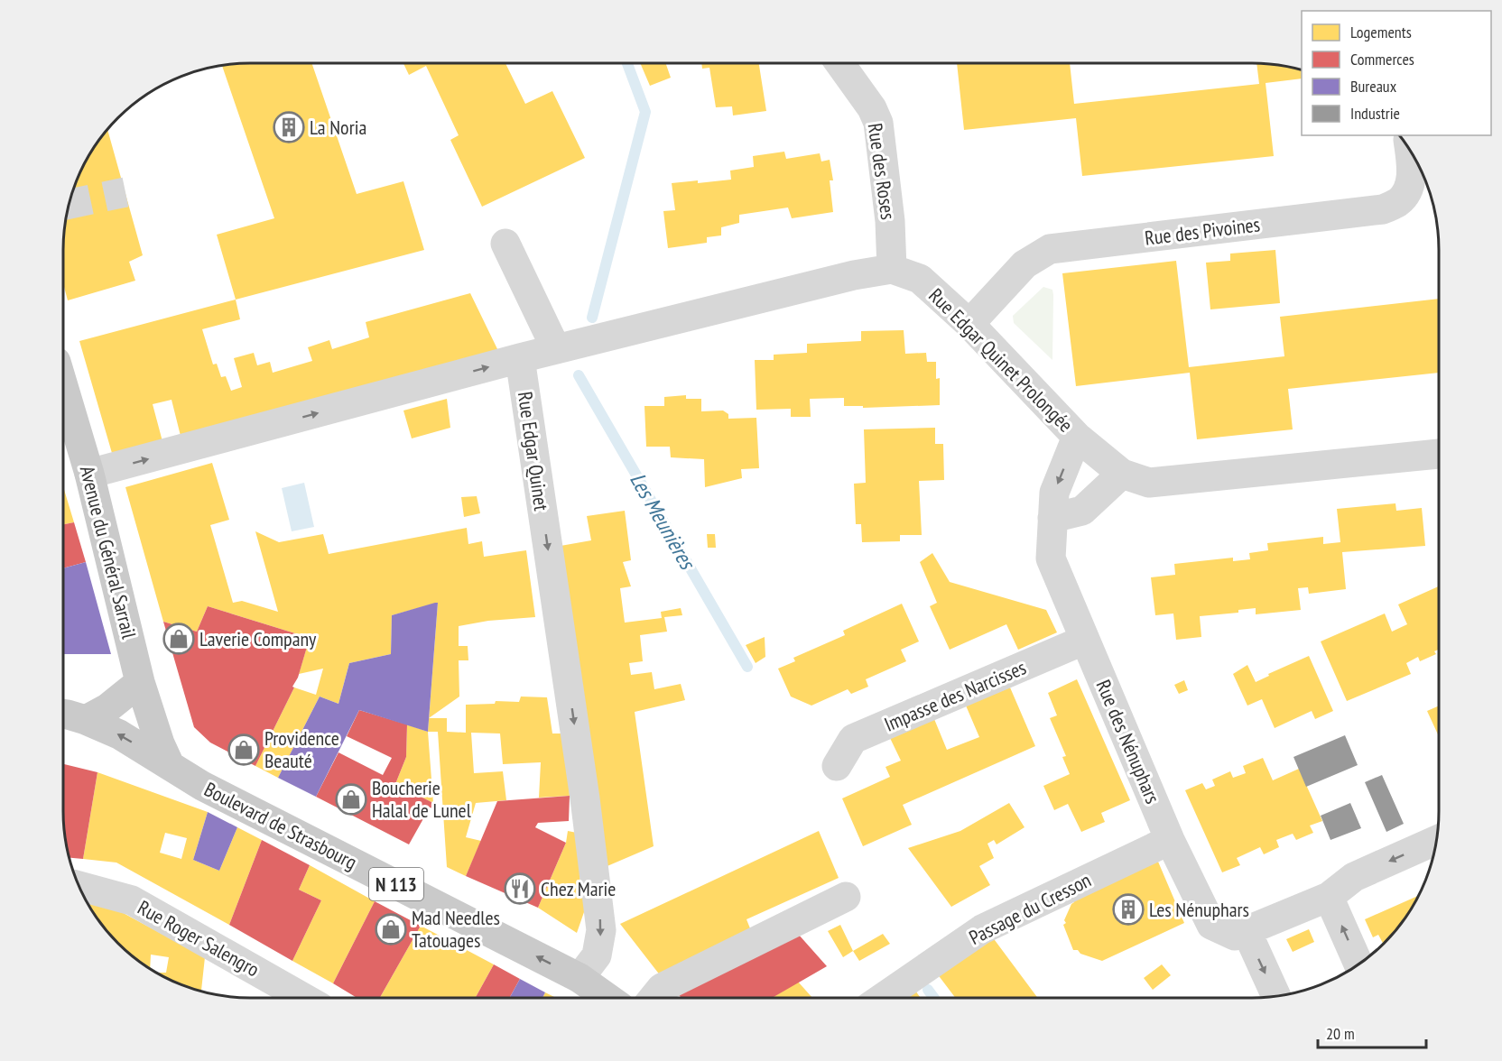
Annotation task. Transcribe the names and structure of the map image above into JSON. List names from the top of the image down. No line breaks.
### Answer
{"streets":{"main road":["Avenue du Général Sarrail","Boulevard de Strasbourg","N 113"],"street":["Rue des Roses","Rue des Pivoines","Rue Edgar Quinet Prolongée","Rue Edgar Quinet","Impasse des Narcisses","Rue des Nénuphars","Passage du Cresson","Rue Roger Salengro"]},"crossings":[["Rue des Roses","Rue Edgar Quinet Prolongée"],["Rue des Pivoines","Rue Edgar Quinet Prolongée"],["Rue Edgar Quinet Prolongée","Rue Edgar Quinet"],["Rue Edgar Quinet Prolongée","Rue des Nénuphars"],["Rue Edgar Quinet","Boulevard de Strasbourg"],["Avenue du Général Sarrail","Boulevard de Strasbourg"],["Avenue du Général Sarrail","N 113"],["Impasse des Narcisses","Rue des Nénuphars"],["Rue des Nénuphars","Passage du Cresson"],["Boulevard de Strasbourg","N 113"]],"one_way":["Rue Edgar Quinet","Boulevard de Strasbourg"],"water":["Les Meunières"],"places":{"building":["La Noria","Les Nénuphars"],"shop":["Laverie Company","Providence Beauté","Boucherie Halal de Lunel","Mad Needles Tatouages"],"restaurant":["Chez Marie"]},"legend":["Logements","Commerces","Bureaux","Industrie"],"scale_bar":"20 m"}
